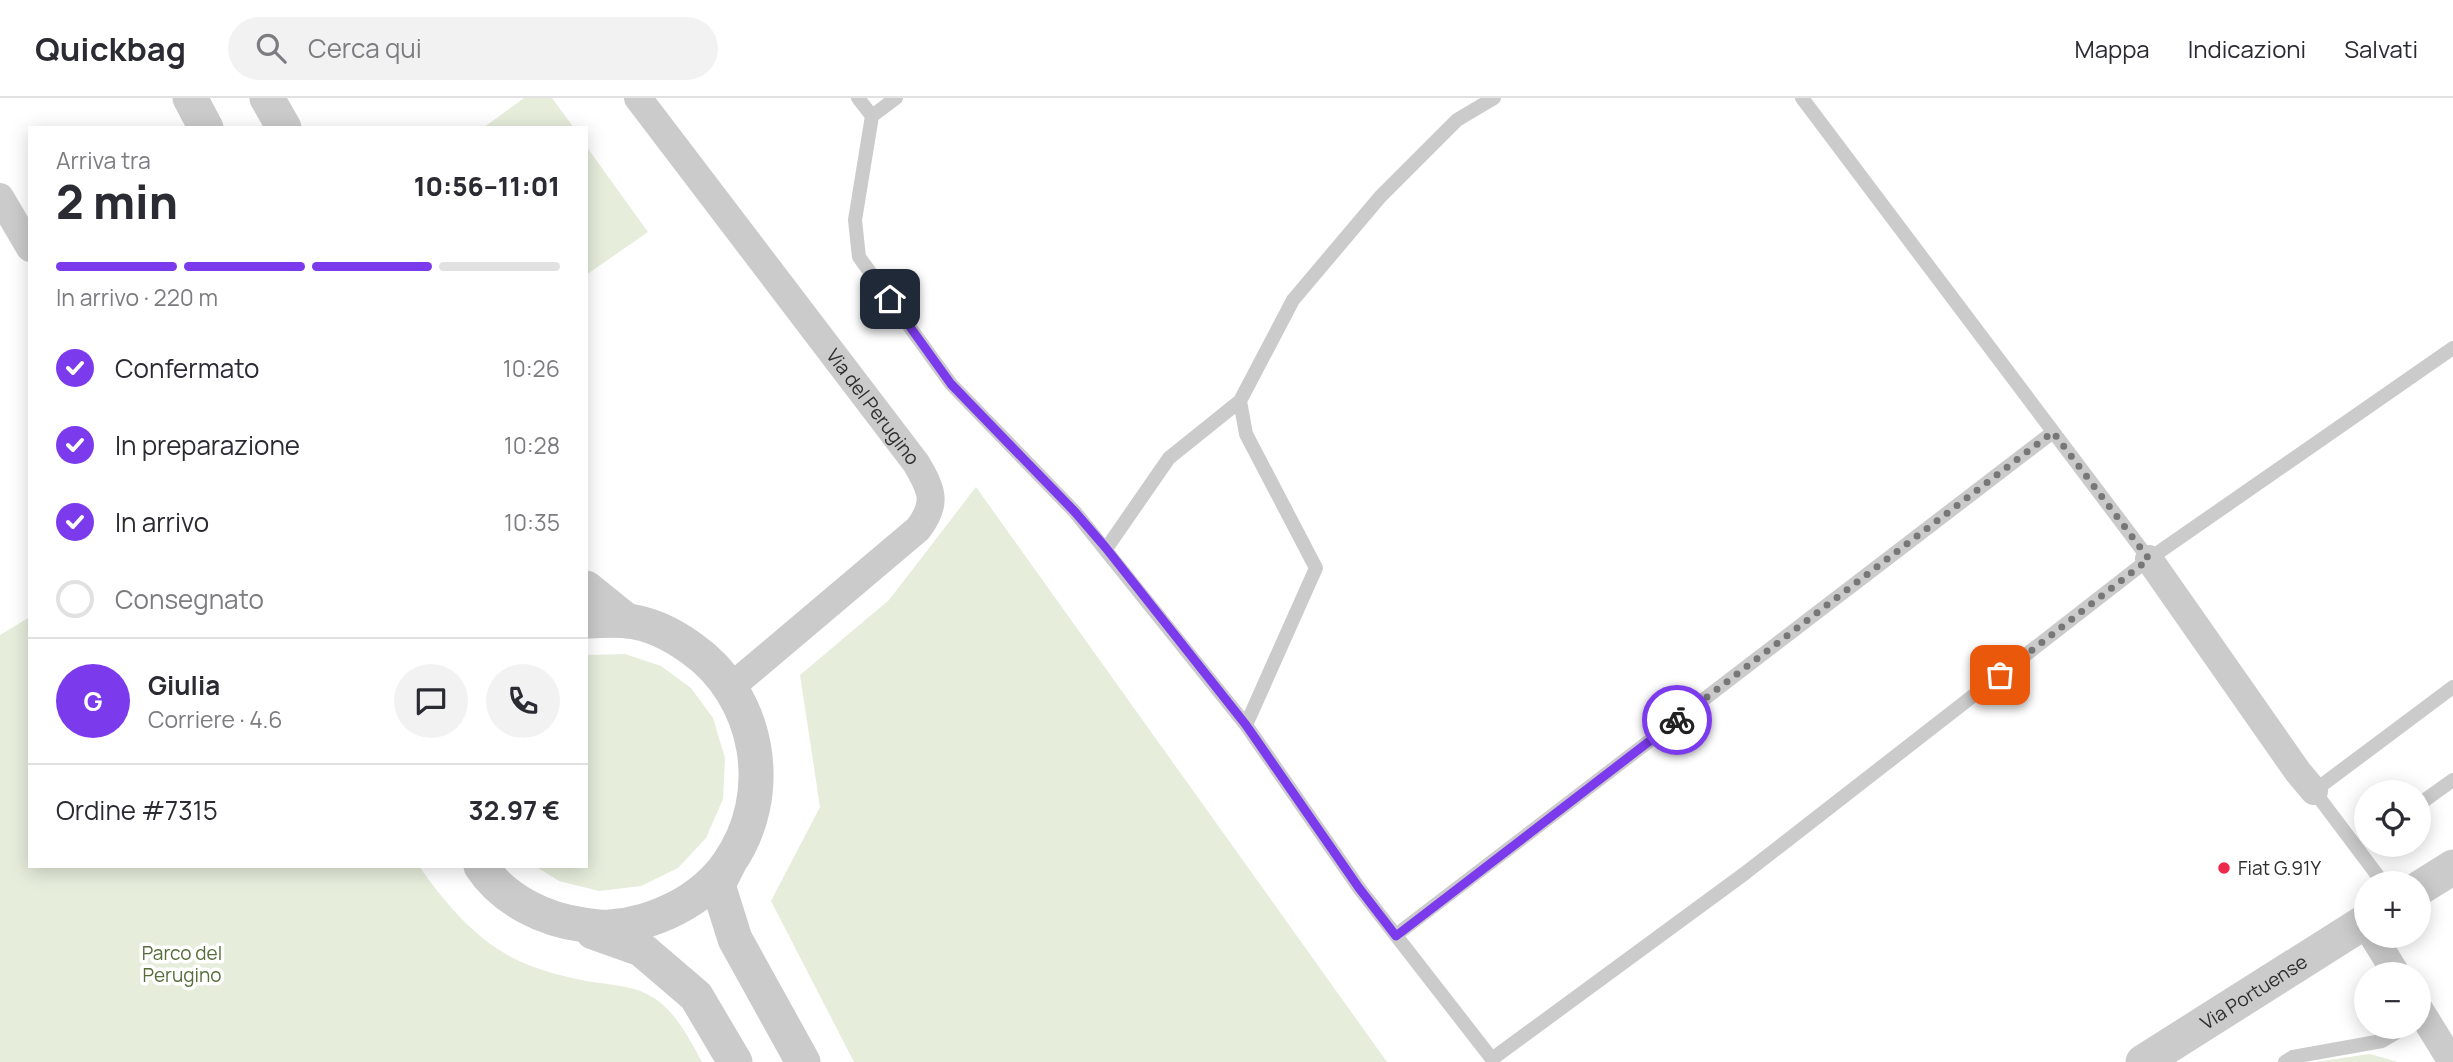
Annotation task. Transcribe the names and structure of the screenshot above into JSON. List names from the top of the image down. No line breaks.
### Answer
{"streets":{"street":["Via del Perugino","Via Portuense"]},"parks":["Parco del Perugino"],"places":["Fiat G.91Y"],"page":{"header":"Quickbag","search":"Cerca qui","nav":["Mappa","Indicazioni","Salvati"],"heading":["2 min","Arriva tra","10:56–11:01"],"panel":["Giulia","Corriere · 4.6","Ordine #7315","32.97 €"],"bar":"In arrivo · 220 m","list":[["Confermato","10:26"],["In preparazione","10:28"],["In arrivo","10:35"],"Consegnato"],"round":"G","map_buttons":["+","−"]}}
